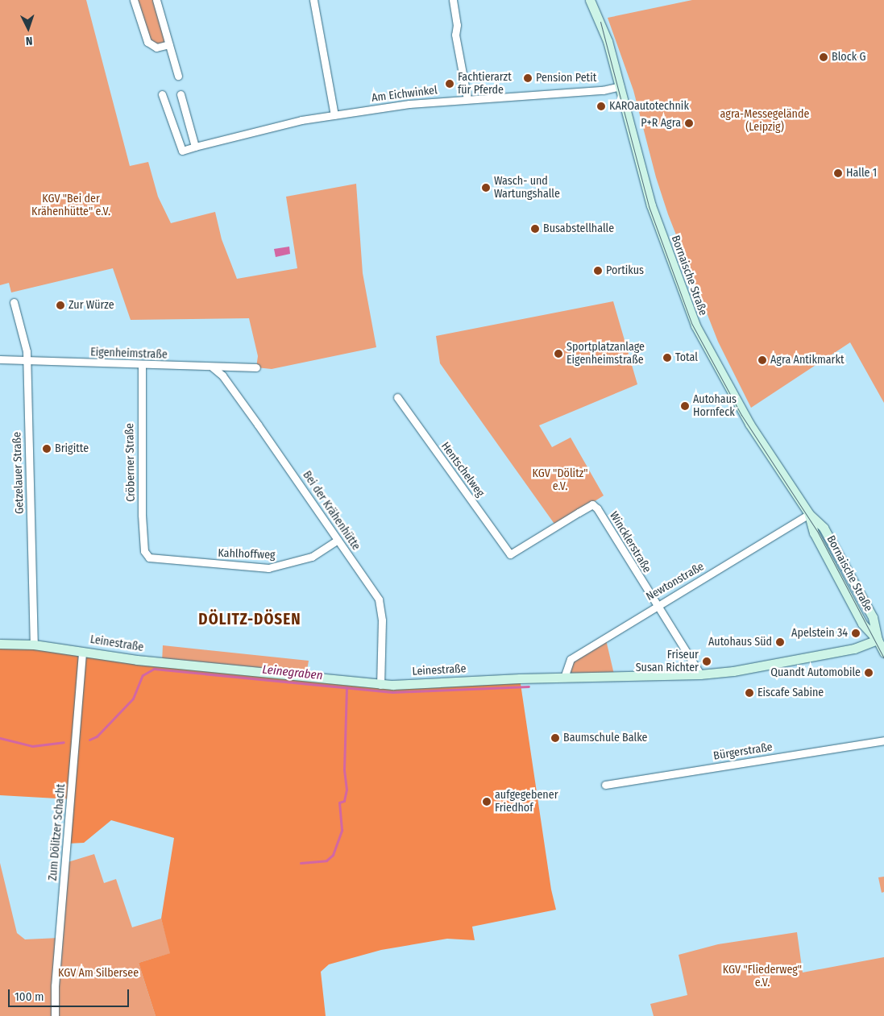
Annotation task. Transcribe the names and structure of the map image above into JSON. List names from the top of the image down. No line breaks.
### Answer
{"streets":{"main road":["Bornaische Straße","Leinestraße"],"street":["Am Eichwinkel","Eigenheimstraße","Cröberner Straße","Hentschelweg","Getzelauer Straße","Bei der Krähenhütte","Wincklerstraße","Kahlhoffweg","Newtonstraße","Bürgerstraße","Zum Dölitzer Schacht"]},"crossings":[["Am Eichwinkel","Bornaische Straße"],["Bornaische Straße","Newtonstraße"],["Bornaische Straße","Leinestraße"],["Eigenheimstraße","Cröberner Straße"],["Eigenheimstraße","Getzelauer Straße"],["Eigenheimstraße","Bei der Krähenhütte"],["Cröberner Straße","Kahlhoffweg"],["Hentschelweg","Wincklerstraße"],["Getzelauer Straße","Leinestraße"],["Bei der Krähenhütte","Kahlhoffweg"],["Bei der Krähenhütte","Leinestraße"],["Wincklerstraße","Newtonstraße"],["Wincklerstraße","Leinestraße"],["Newtonstraße","Leinestraße"],["Leinestraße","Zum Dölitzer Schacht"]],"districts":["DÖLITZ-DÖSEN"],"water":["Leinegraben"],"parks":["agra-Messegelände (Leipzig)","KGV \"Bei der Krähenhütte\" e.V.","KGV \"Dölitz\" e.V.","KGV \"Fliederweg\" e.V.","KGV Am Silbersee"],"places":["Block G","Pension Petit","Fachtierarzt für Pferde","KAROautotechnik","P+R Agra","Halle 1","Wasch- und Wartungshalle","Busabstellhalle","Portikus","Zur Würze","Sportplatzanlage Eigenheimstraße","Total","Agra Antikmarkt","Autohaus Hornfeck","Brigitte","Apelstein 34","Autohaus Süd","Friseur Susan Richter","Quandt Automobile","Eiscafe Sabine","Baumschule Balke","aufgegebener Friedhof"],"scale_bar":"100 m","north":"bottom"}
